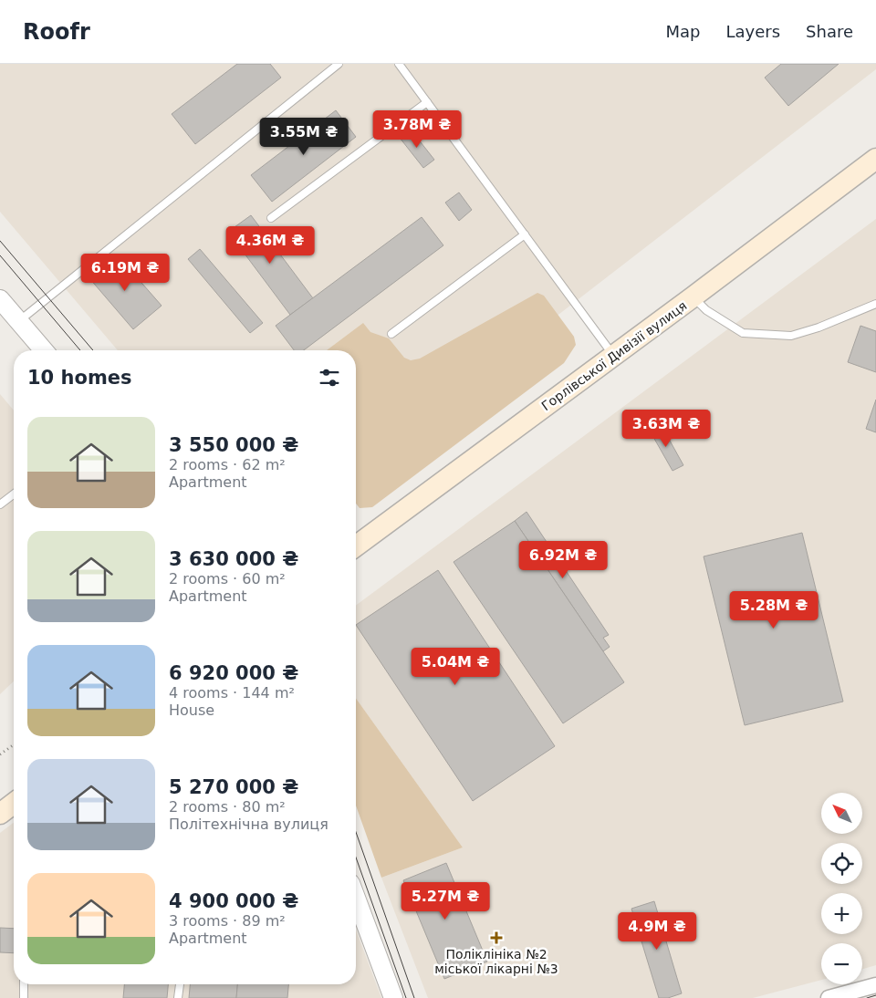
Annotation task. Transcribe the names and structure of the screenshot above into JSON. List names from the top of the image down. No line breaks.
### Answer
{"streets":{"main road":["Горлівської Дивізії вулиця"]},"places":{"health":["Поліклініка №2 міської лікарні №3"]},"north":"top left","page":{"header":"Roofr","nav":["Map","Layers","Share"],"price":["3.78M ₴","3.55M ₴","4.36M ₴","6.19M ₴","3.63M ₴","6.92M ₴","5.28M ₴","5.04M ₴","5.27M ₴","4.9M ₴"],"heading":"10 homes","list":[{"name":"3 550 000 ₴","note":"2 rooms · 62 m² · Apartment"},{"name":"3 630 000 ₴","note":"2 rooms · 60 m² · Apartment"},{"name":"6 920 000 ₴","note":"4 rooms · 144 m² · House"},{"name":"5 270 000 ₴","note":"2 rooms · 80 m² · Політехнічна вулиця"},{"name":"4 900 000 ₴","note":"3 rooms · 89 m² · Apartment"}],"map_buttons":["+","−"]}}
